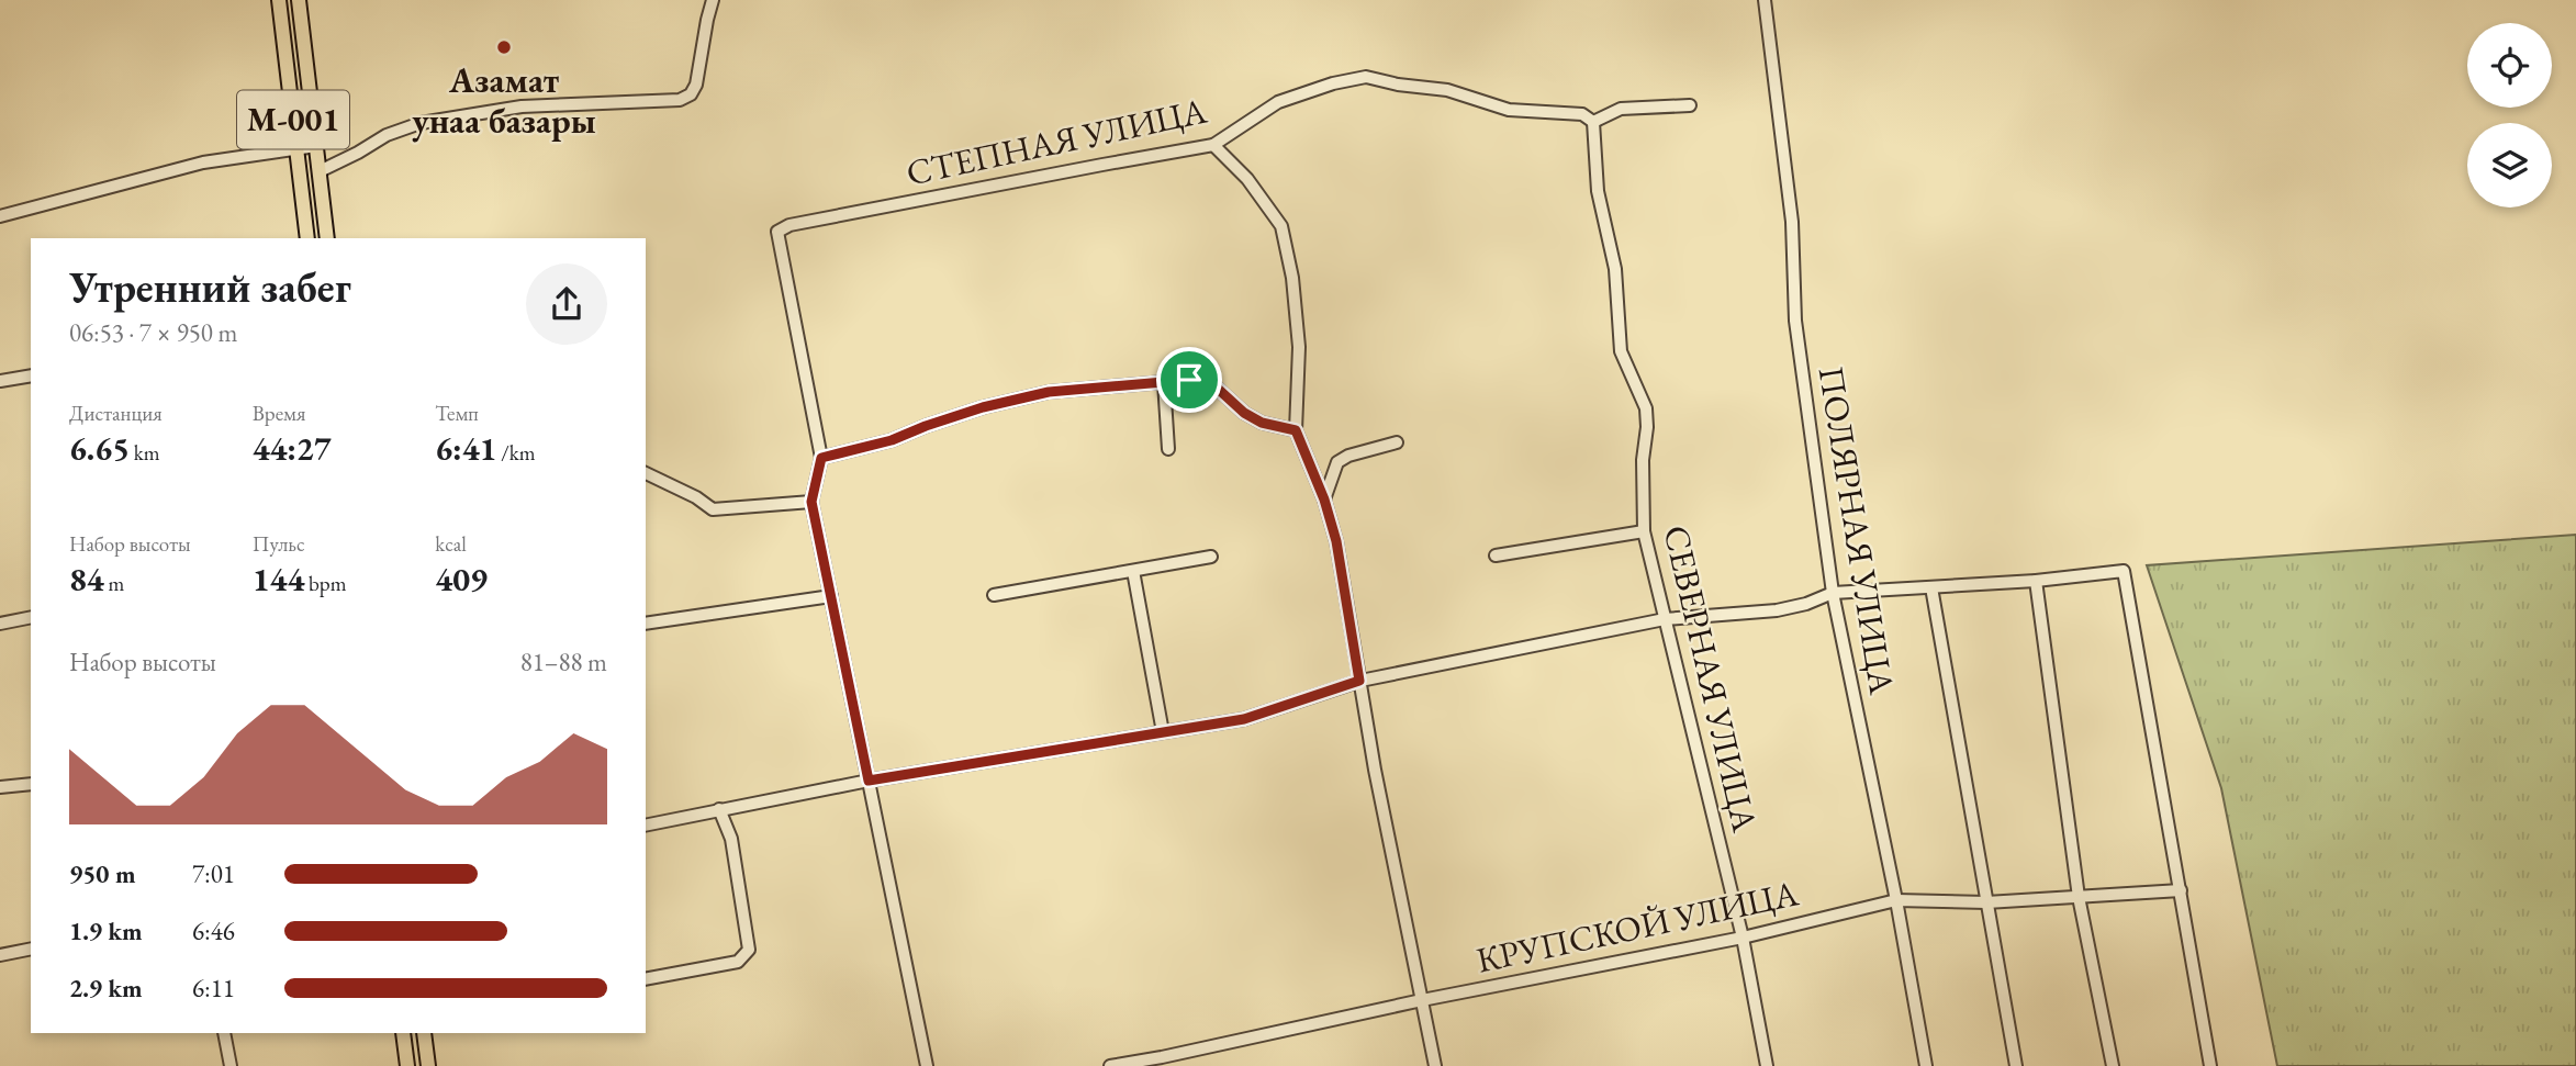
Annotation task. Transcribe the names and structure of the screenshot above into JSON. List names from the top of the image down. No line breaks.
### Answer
{"streets":{"main road":["M-001"],"street":["СТЕПНАЯ УЛИЦА","ПОЛЯРНАЯ УЛИЦА","СЕВЕРНАЯ УЛИЦА","КРУПСКОЙ УЛИЦА"]},"crossings":[["СТЕПНАЯ УЛИЦА","СЕВЕРНАЯ УЛИЦА"],["ПОЛЯРНАЯ УЛИЦА","КРУПСКОЙ УЛИЦА"],["СЕВЕРНАЯ УЛИЦА","КРУПСКОЙ УЛИЦА"]],"places":["Азамат унаа базары"],"page":{"heading":["Утренний забег","06:53 · 7 × 950 m"],"stats":[["Дистанция","6.65 km"],["Время","44:27"],["Темп","6:41 /km"],["Набор высоты","84 m"],["Пульс","144 bpm"],["kcal","409"]],"chart":["Набор высоты","81–88 m"],"list":[{"name":"950 m","note":"7:01"},{"name":"1.9 km","note":"6:46"},{"name":"2.9 km","note":"6:11"}]}}
